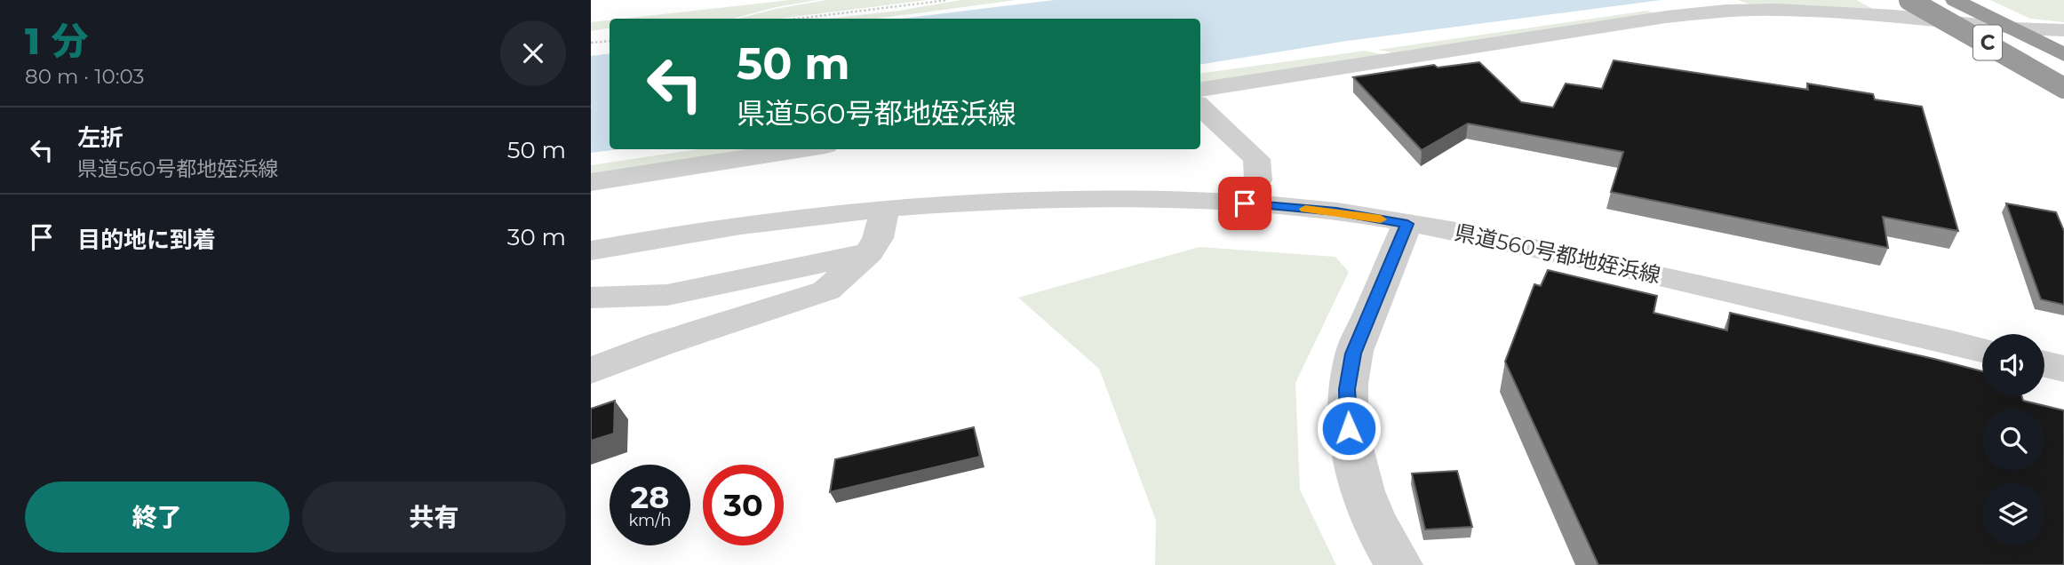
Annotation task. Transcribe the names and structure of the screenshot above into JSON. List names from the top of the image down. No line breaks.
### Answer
{"streets":{"highway":["C"],"street":["県道560号都地姪浜線"]},"page":{"heading":["1 分","80 m · 10:03"],"turn":["50 m","県道560号都地姪浜線"],"list":[{"name":"左折","note":"県道560号都地姪浜線","value":"50 m"},{"name":"目的地に到着","value":"30 m"}],"speed":"28 km/h","limit":"30","buttons":["終了","共有"]}}
